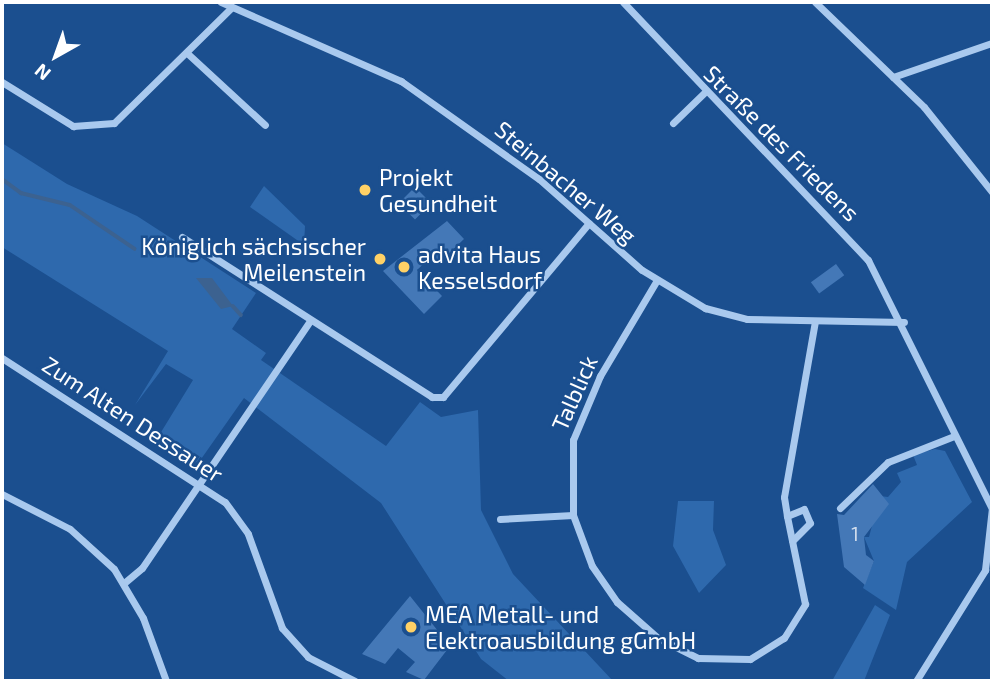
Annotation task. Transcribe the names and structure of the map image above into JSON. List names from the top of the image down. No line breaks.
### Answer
{"streets":{"street":["Straße des Friedens","Steinbacher Weg","Talblick","Zum Alten Dessauer"]},"crossings":[["Straße des Friedens","Steinbacher Weg"],["Steinbacher Weg","Talblick"]],"places":["Projekt Gesundheit","Königlich sächsischer Meilenstein","advita Haus Kesselsdorf","MEA Metall- und Elektroausbildung gGmbH"],"house_numbers":["1"],"north":"bottom left"}
